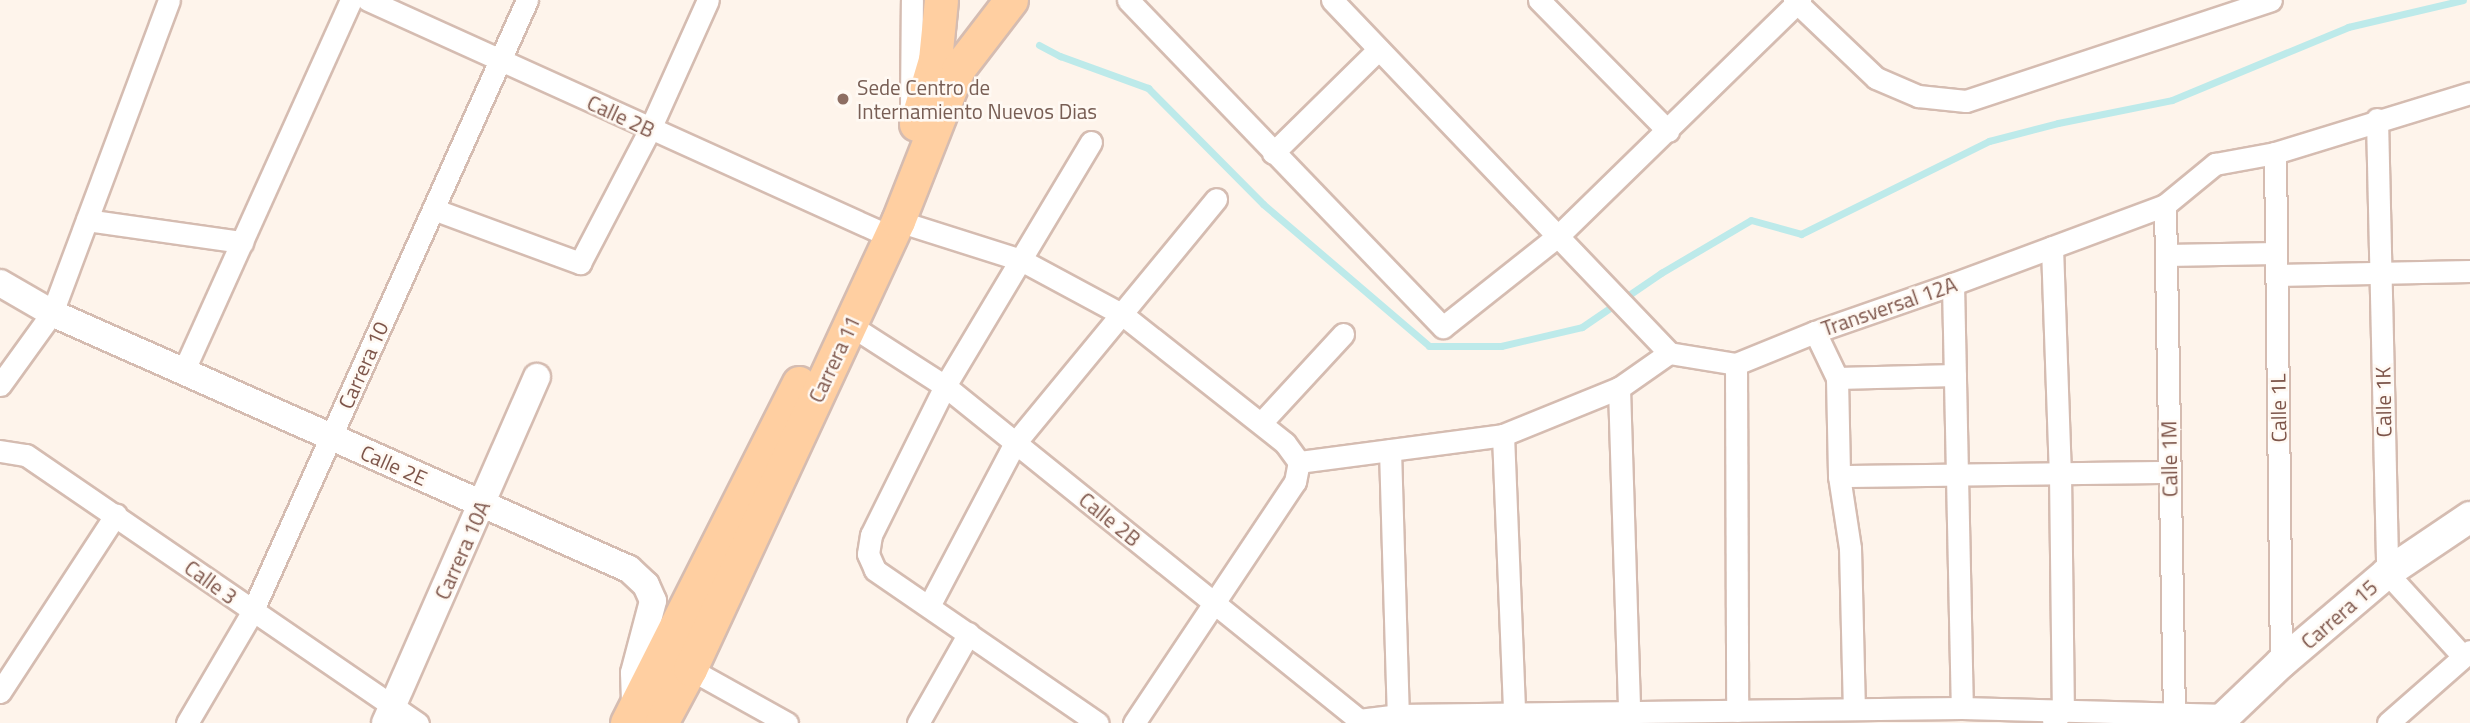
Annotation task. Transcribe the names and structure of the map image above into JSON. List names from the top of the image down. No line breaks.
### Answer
{"streets":{"main road":["Carrera 11","Carrera 15"],"street":["Calle 2B","Transversal 12A","Carrera 10","Calle 1K","Calle 1L","Calle 1M","Calle 2E","Carrera 10A","Calle 3"]},"crossings":[["Calle 2B","Carrera 11"],["Calle 2B","Carrera 10"],["Transversal 12A","Calle 1K"],["Transversal 12A","Calle 1L"],["Transversal 12A","Calle 1M"],["Carrera 11","Calle 2E"],["Carrera 10","Calle 2E"],["Carrera 10","Calle 3"],["Calle 1K","Carrera 15"],["Calle 1L","Carrera 15"],["Calle 2E","Carrera 10A"],["Carrera 10A","Calle 3"]],"places":["Sede Centro de Internamiento Nuevos Dias"]}
